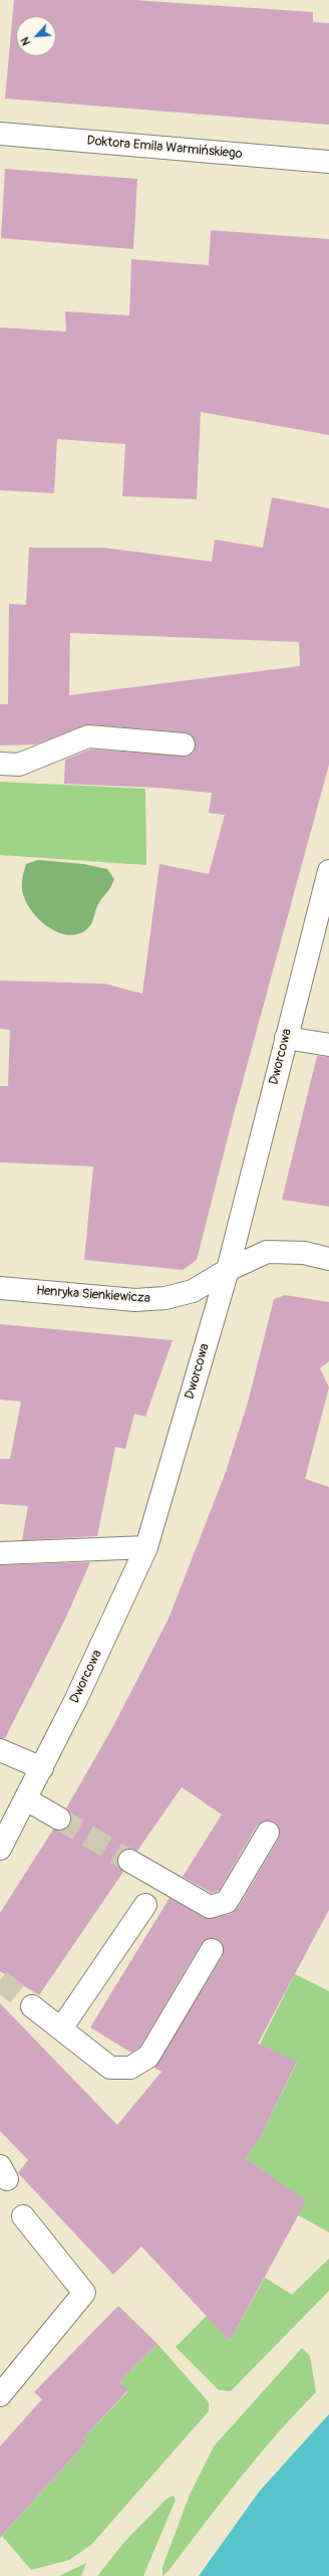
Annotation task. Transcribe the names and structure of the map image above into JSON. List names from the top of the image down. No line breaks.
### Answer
{"streets":{"street":["Doktora Emila Warmińskiego","Dworcowa","Henryka Sienkiewicza"]},"crossings":[["Dworcowa","Henryka Sienkiewicza"]],"north":"bottom left"}
